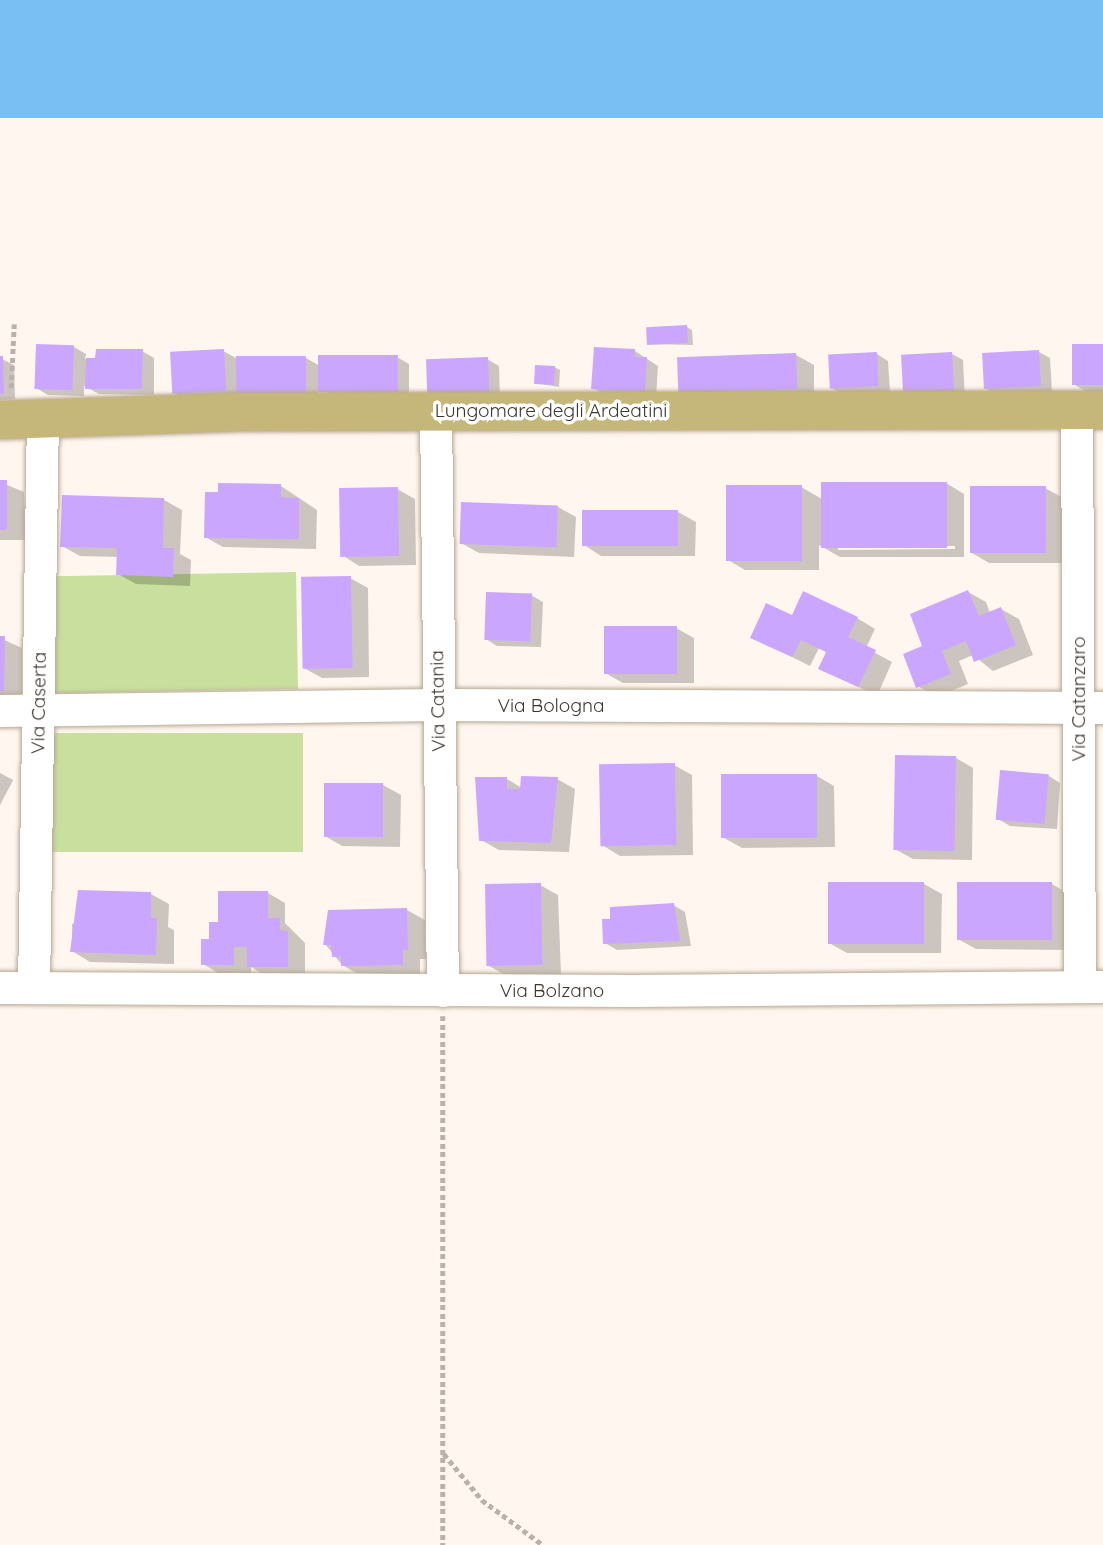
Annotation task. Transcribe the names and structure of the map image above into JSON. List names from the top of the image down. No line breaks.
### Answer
{"streets":{"main road":["Lungomare degli Ardeatini"],"street":["Via Catanzaro","Via Catania","Via Caserta","Via Bologna","Via Bolzano"]},"crossings":[["Lungomare degli Ardeatini","Via Catanzaro"],["Lungomare degli Ardeatini","Via Catania"],["Lungomare degli Ardeatini","Via Caserta"],["Via Catanzaro","Via Bologna"],["Via Catanzaro","Via Bolzano"],["Via Catania","Via Bologna"],["Via Catania","Via Bolzano"],["Via Caserta","Via Bologna"],["Via Caserta","Via Bolzano"]]}
